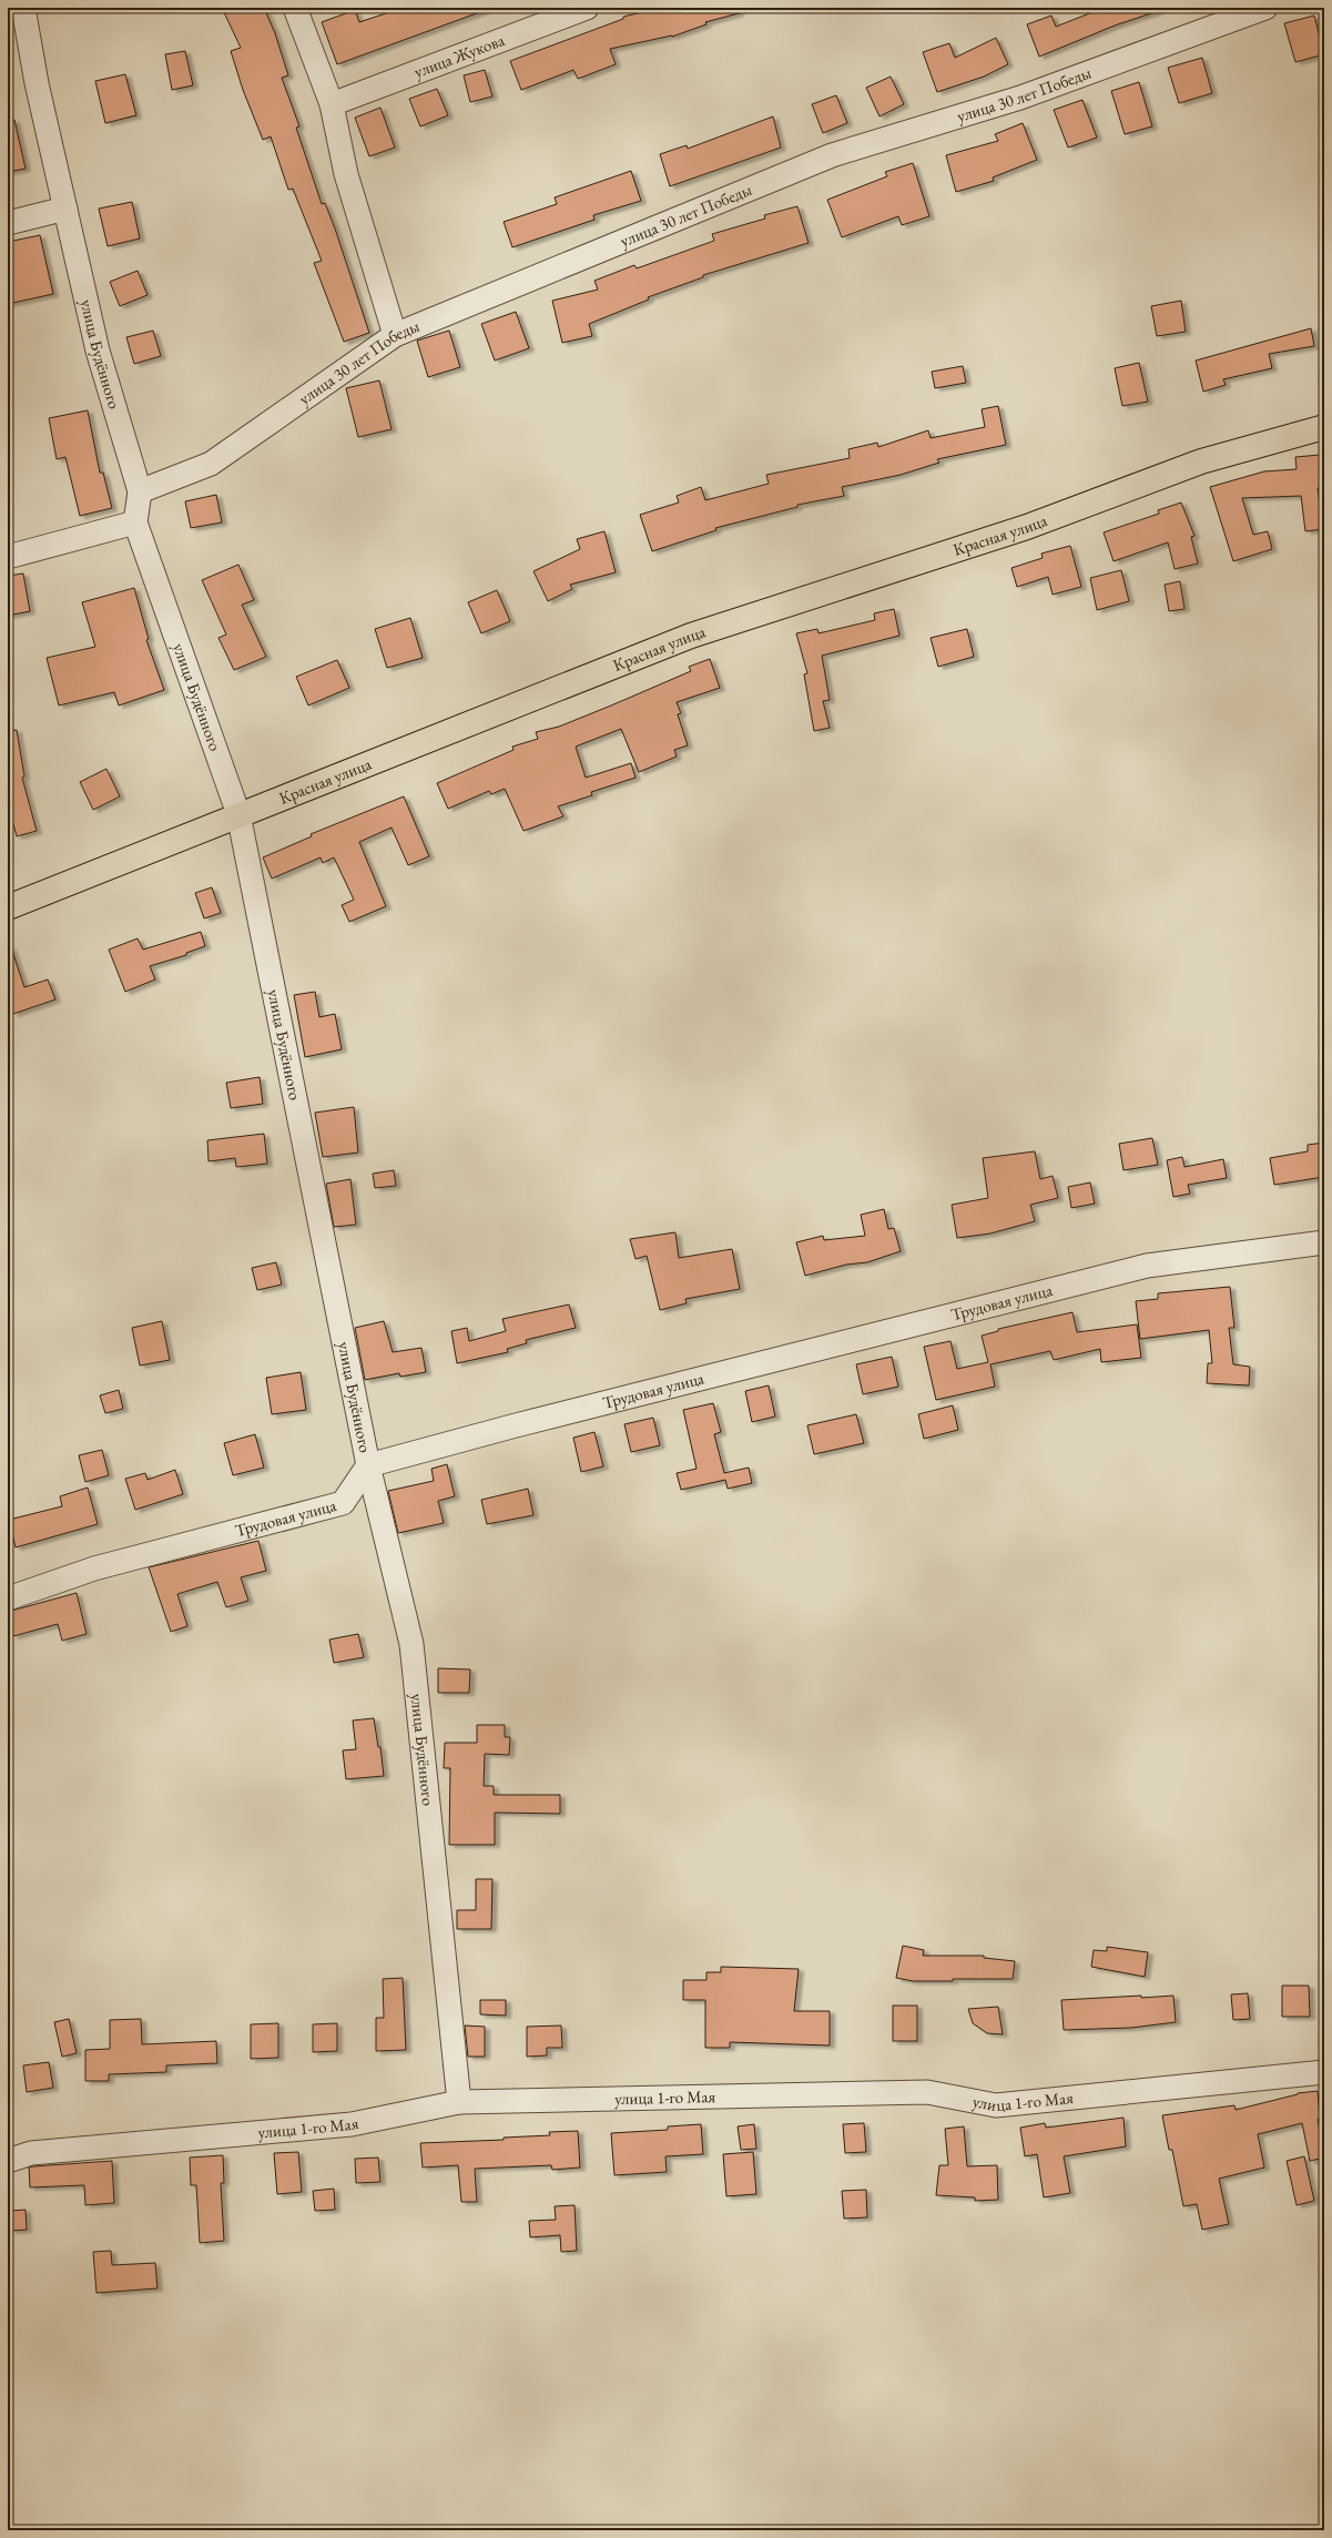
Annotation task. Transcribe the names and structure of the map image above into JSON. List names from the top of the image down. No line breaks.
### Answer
{"streets":{"main road":["Красная улица"],"street":["улица Жукова","улица 30 лет Победы","улица Будённого","Трудовая улица","улица 1-го Мая"]},"crossings":[["улица 30 лет Победы","улица Будённого"],["улица Будённого","Красная улица"],["улица Будённого","Трудовая улица"],["улица Будённого","улица 1-го Мая"]]}
